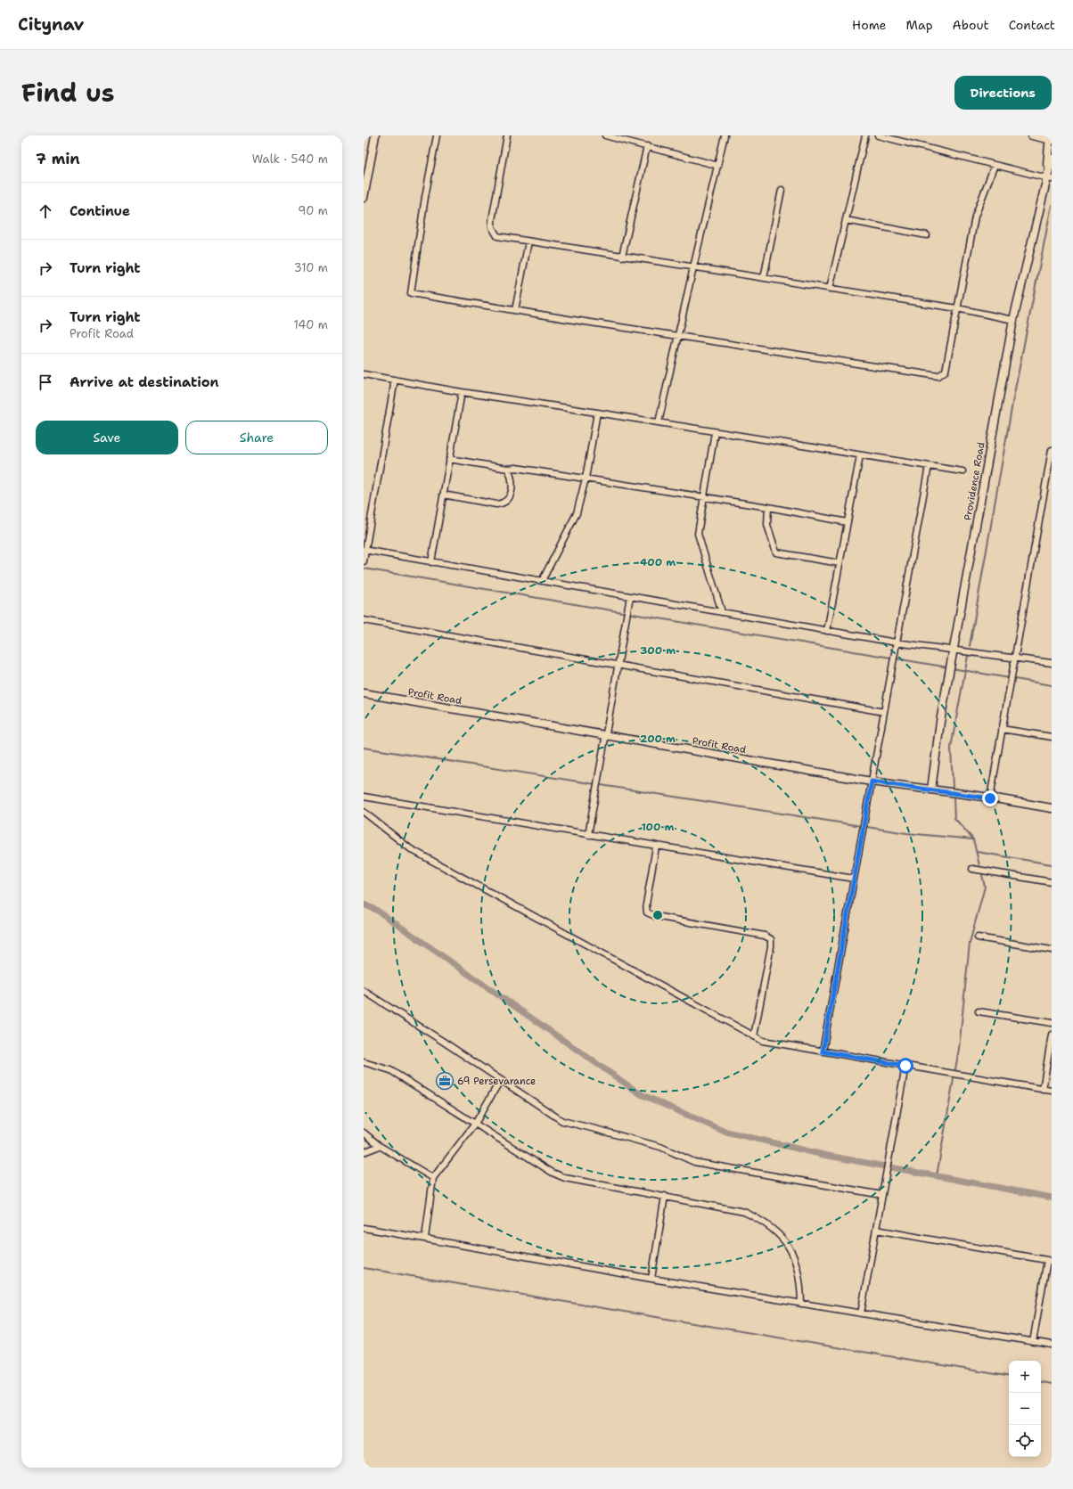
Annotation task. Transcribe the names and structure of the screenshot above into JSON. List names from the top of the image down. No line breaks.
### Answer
{"streets":{"street":["Providence Road","Profit Road"]},"crossings":[["Providence Road","Profit Road"]],"places":{"office":["69 Persevarance"]},"page":{"header":"Citynav","nav":["Home","Map","About","Contact"],"title":"Find us","buttons":["Directions",["Save","Share"]],"heading":["7 min","Walk · 540 m"],"list":[["Continue","90 m"],["Turn right","310 m"],["Turn right","Profit Road","140 m"],"Arrive at destination"],"map_buttons":["+","−"]},"rings":["400 m","300 m","200 m","100 m"]}
